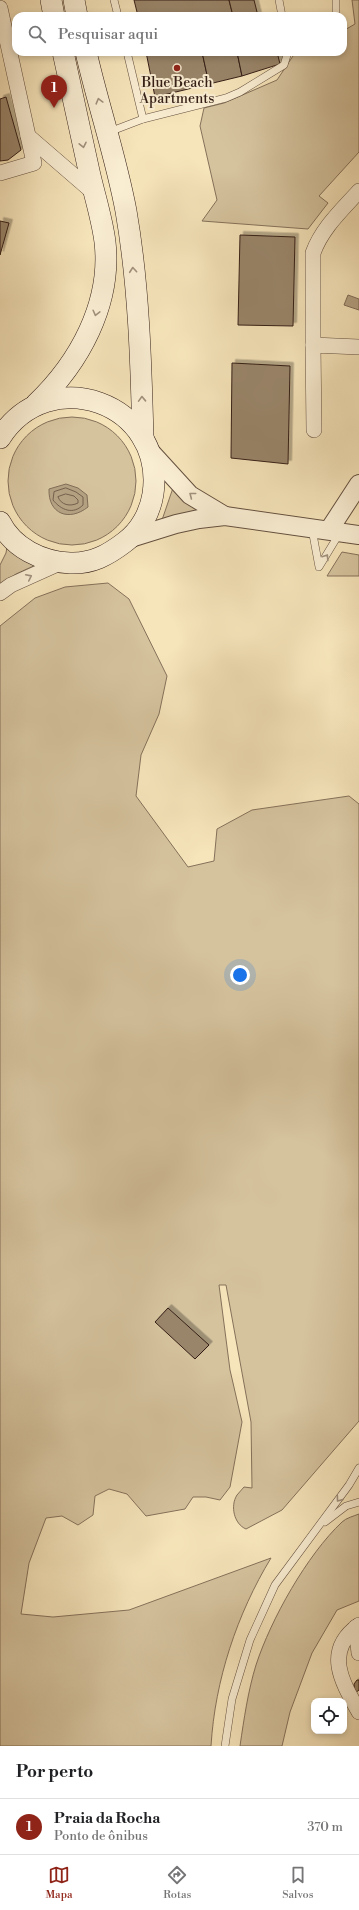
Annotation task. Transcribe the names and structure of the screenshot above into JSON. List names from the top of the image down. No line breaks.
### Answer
{"places":["Blue Beach Apartments"],"page":{"search":"Pesquisar aqui","pins":"1","heading":"Por perto","list":[{"mark":"1","name":"Praia da Rocha","note":"Ponto de ônibus","value":"370 m"}],"nav":["Mapa","Rotas","Salvos"]}}
